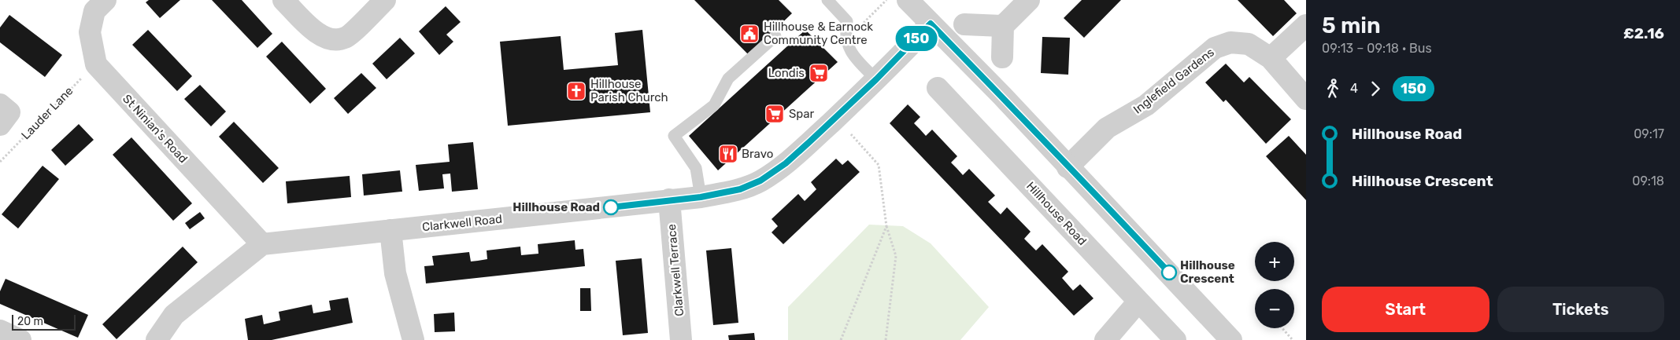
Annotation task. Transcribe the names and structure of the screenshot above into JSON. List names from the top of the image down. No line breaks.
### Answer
{"streets":{"street":["Inglefield Gardens","St Ninian's Road","Hillhouse Road","Clarkwell Road","Clarkwell Terrace"],"path":["Lauder Lane"]},"crossings":[["Lauder Lane","St Ninian's Road"],["St Ninian's Road","Clarkwell Road"],["Clarkwell Road","Clarkwell Terrace"]],"places":{"public building":["Hillhouse & Earnock Community Centre"],"supermarket":["Londis","Spar"],"church":["Hillhouse Parish Church"],"restaurant":["Bravo"],"other":["Hillhouse Road","Hillhouse Crescent"]},"lines":["bus line 150"],"scale_bar":"20 m","page":{"on_map":"150","heading":["5 min","09:13 – 09:18 · Bus","£2.16"],"legs":["4","150"],"list":[{"name":"Hillhouse Road","value":"09:17"},{"name":"Hillhouse Crescent","value":"09:18"}],"map_buttons":["+","−"],"buttons":["Start","Tickets"],"scale":"20 m"}}
